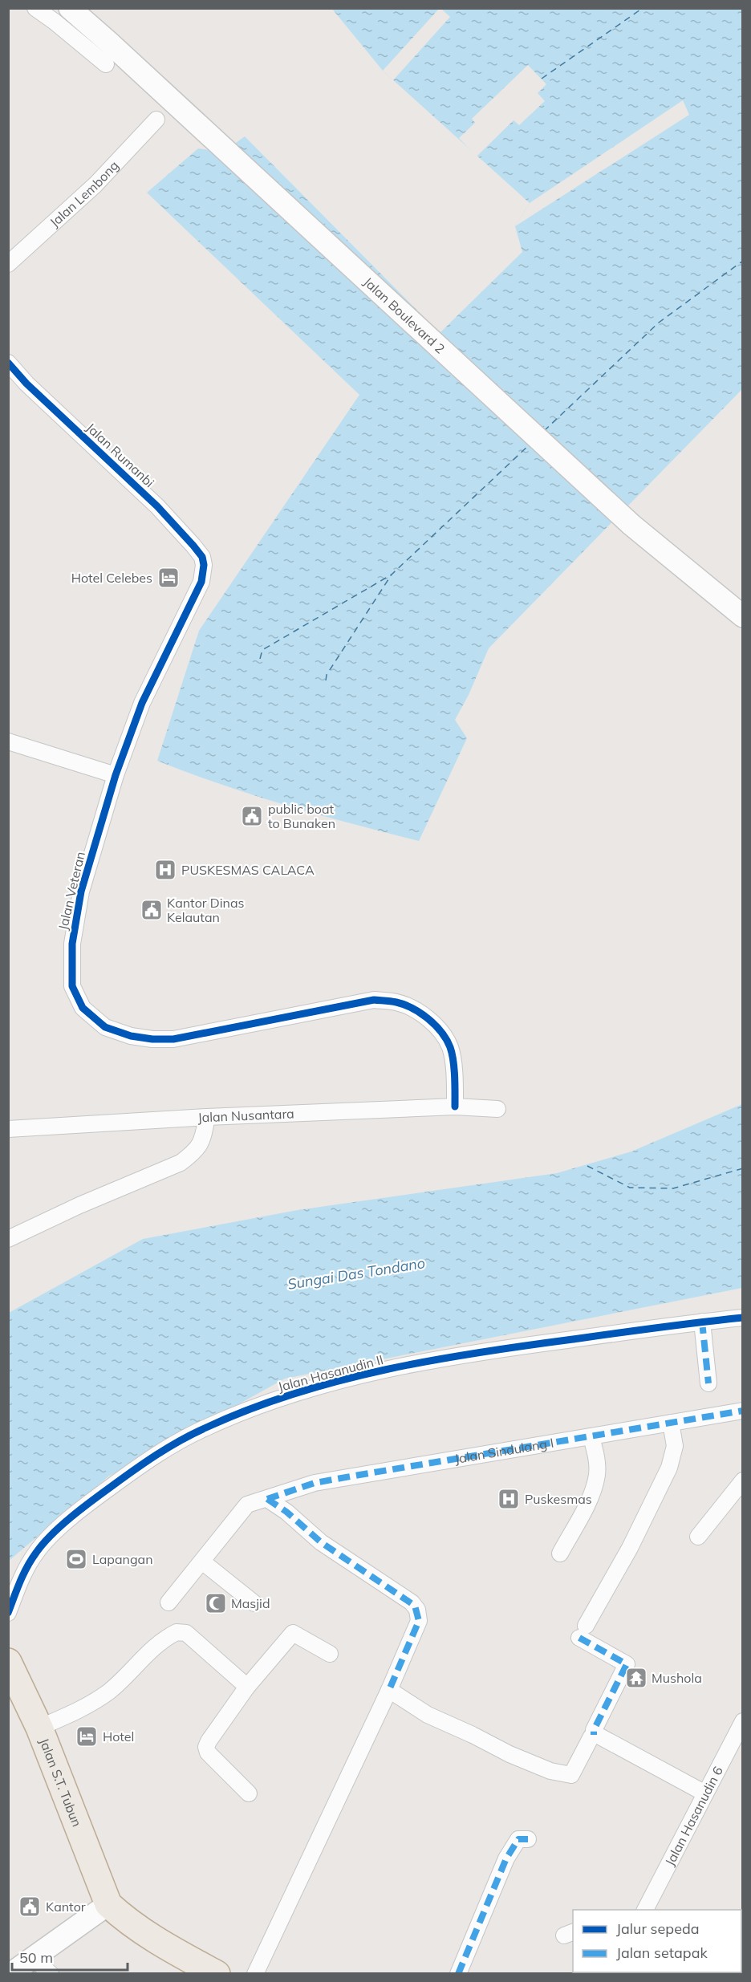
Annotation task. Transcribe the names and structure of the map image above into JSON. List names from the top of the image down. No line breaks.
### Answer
{"streets":{"highway":["Jalan S.T. Tubun"],"main road":["Jalan Boulevard 2"],"street":["Jalan Lembong","Jalan Rumanbi","Jalan Veteran","Jalan Nusantara","Jalan Hasanudin II","Jalan Sindulang I","Jalan Hasanudin 6"]},"crossings":[["Jalan Rumanbi","Jalan Veteran"],["Jalan Veteran","Jalan Nusantara"]],"water":["Sungai Das Tondano"],"places":{"hotel":["Hotel Celebes","Hotel"],"public building":["public boat to Bunaken","Kantor Dinas Kelautan","Kantor"],"hospital":["PUSKESMAS CALACA","Puskesmas"],"sports":["Lapangan"],"mosque":["Masjid"],"temple":["Mushola"]},"legend":["Jalur sepeda","Jalan setapak"],"scale_bar":"50 m"}
